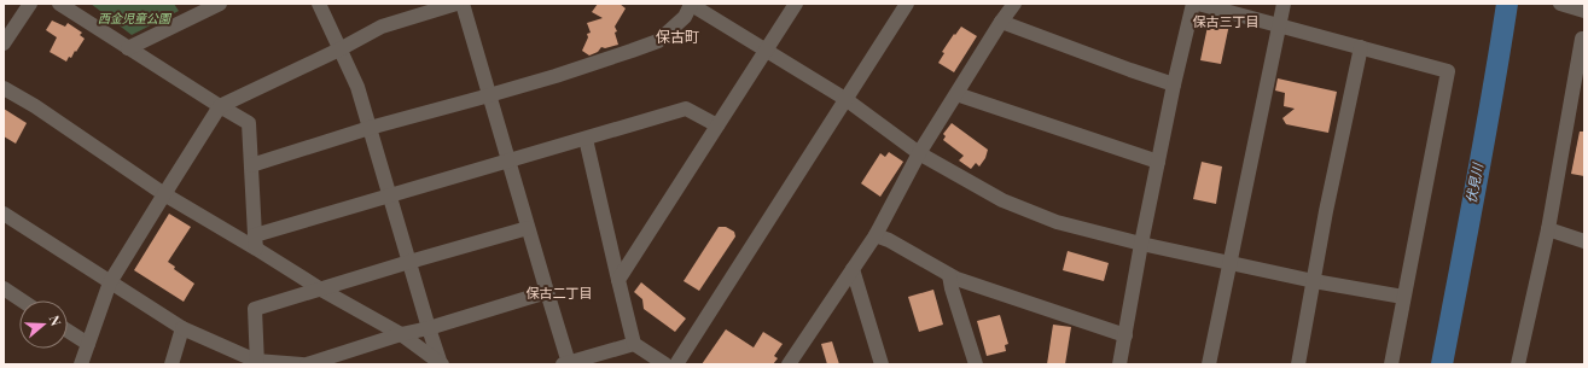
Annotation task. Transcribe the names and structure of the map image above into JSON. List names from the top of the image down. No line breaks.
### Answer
{"districts":["保古三丁目","保古町","保古二丁目"],"water":["伏見川"],"parks":["西金児童公園"],"north":"right"}
